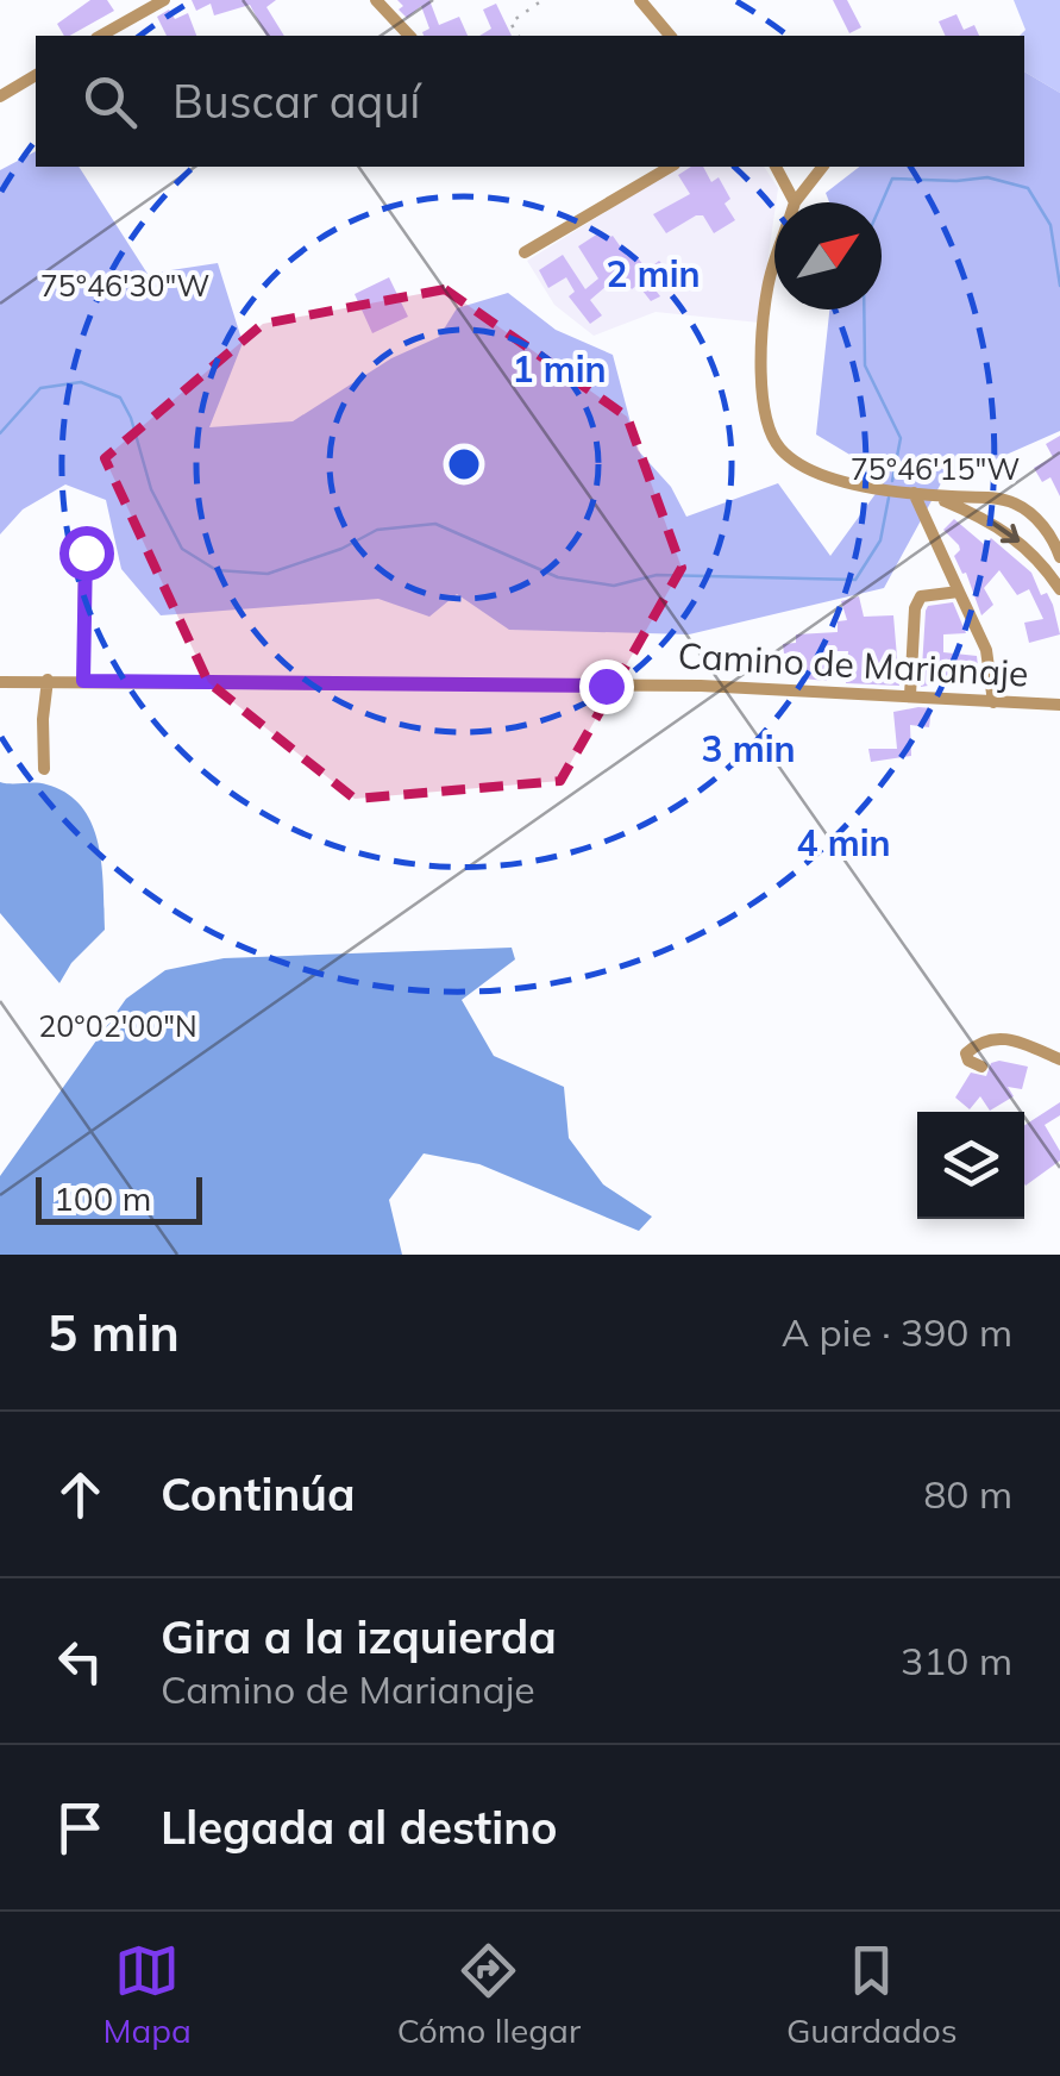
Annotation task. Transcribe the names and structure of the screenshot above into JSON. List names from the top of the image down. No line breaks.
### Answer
{"streets":{"street":["Camino de Marianaje"]},"scale_bar":"100 m","north":"top right","page":{"search":"Buscar aquí","scale":"100 m","heading":["5 min","A pie · 390 m"],"list":[["Continúa","80 m"],["Gira a la izquierda","Camino de Marianaje","310 m"],"Llegada al destino"],"nav":["Mapa","Cómo llegar","Guardados"]},"coordinates":["75°46'30\"W","75°46'15\"W","20°02'00\"N"],"rings":["2 min","1 min","3 min","4 min"]}
